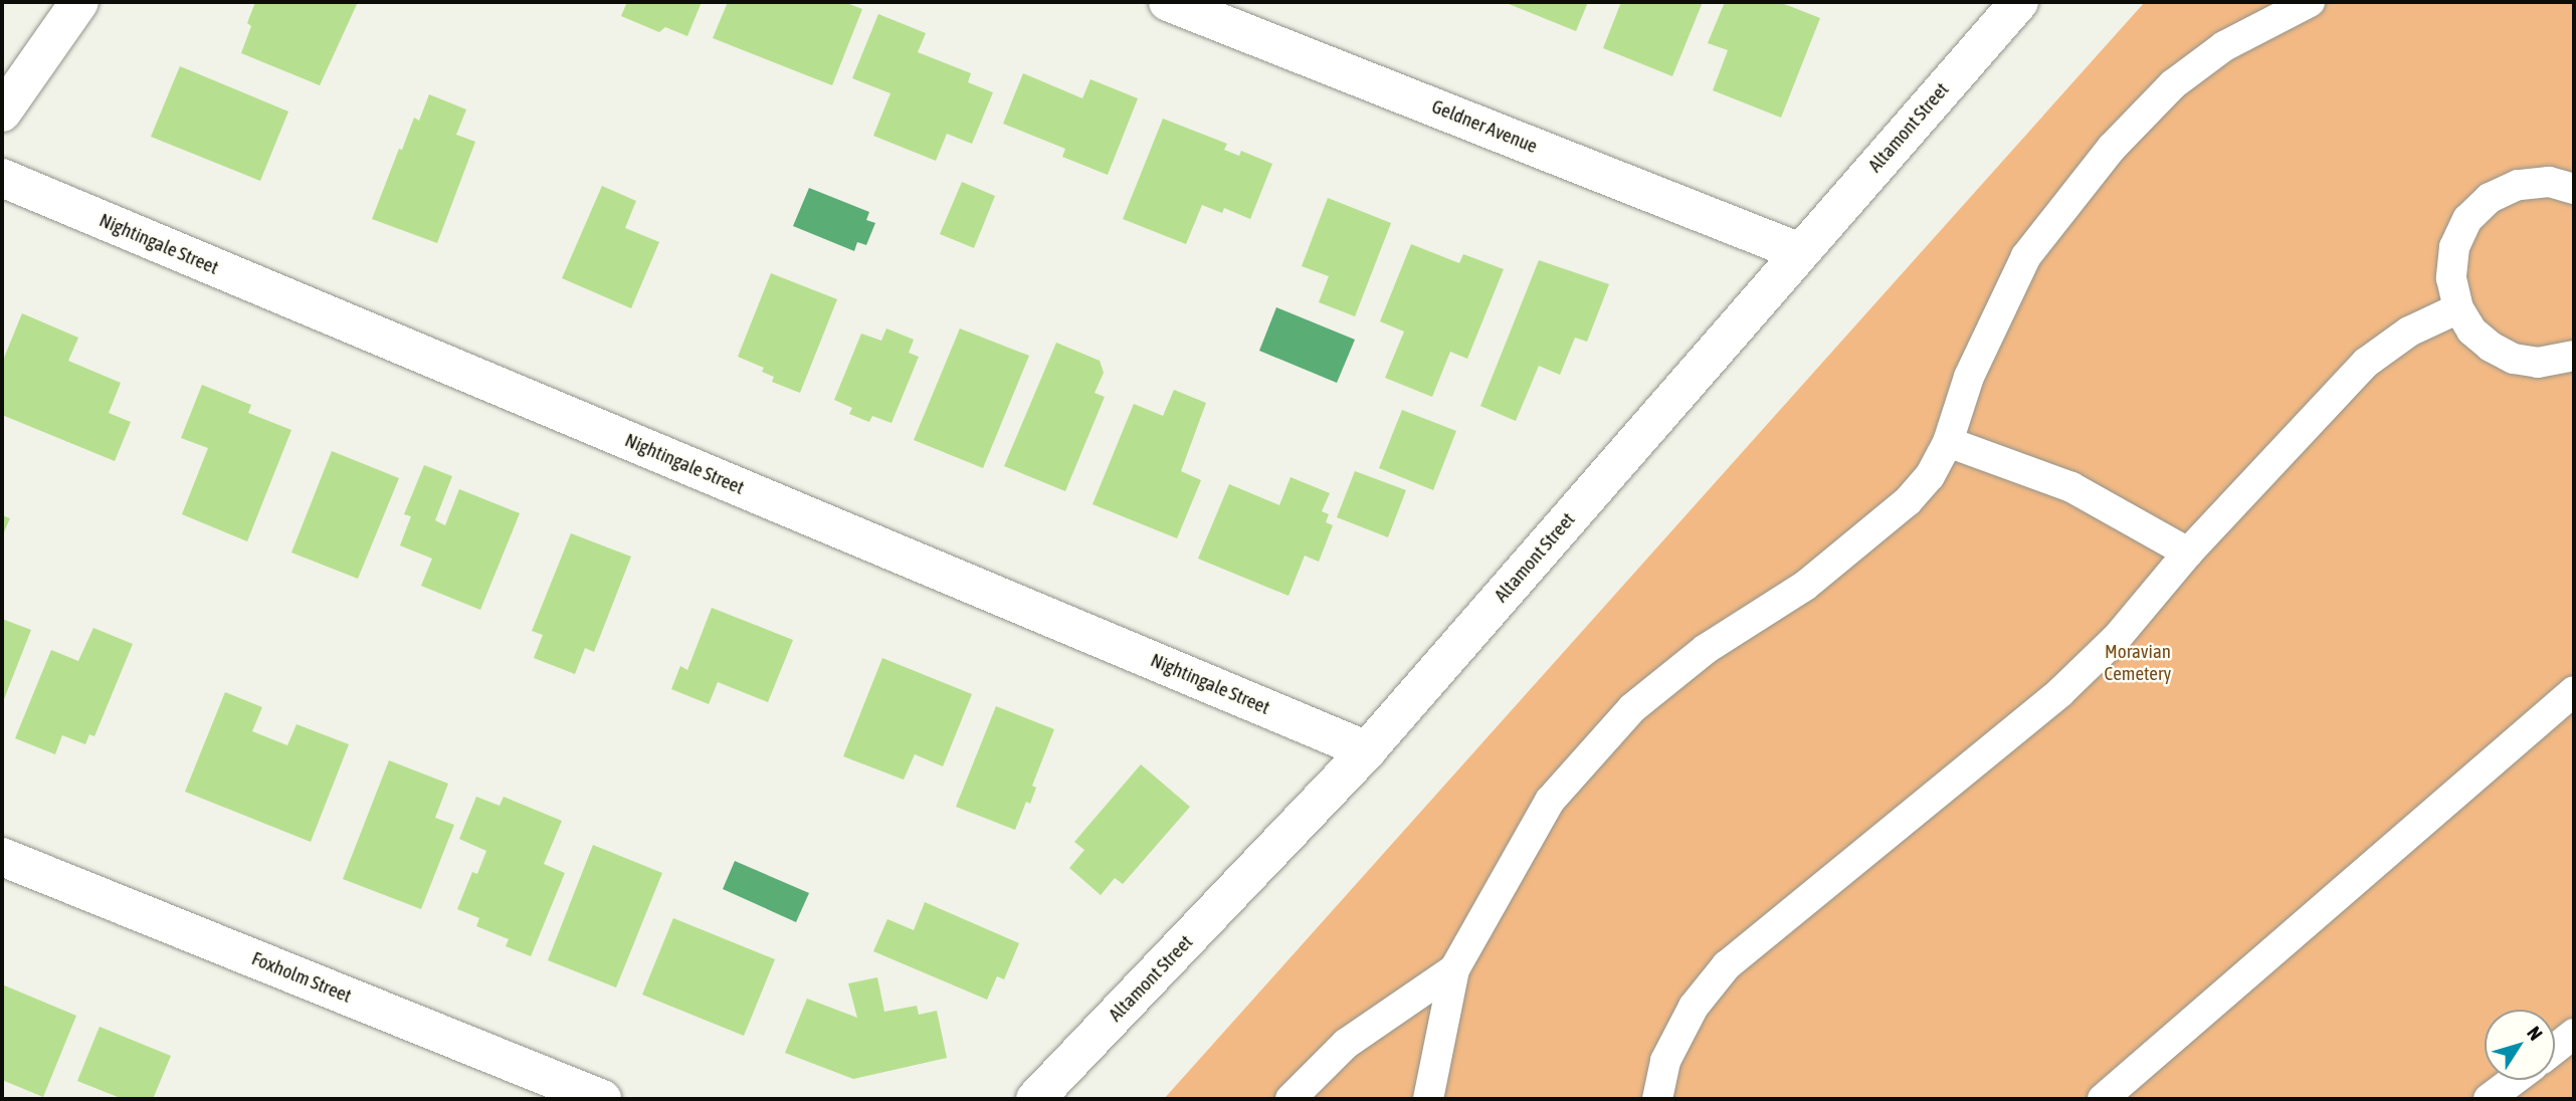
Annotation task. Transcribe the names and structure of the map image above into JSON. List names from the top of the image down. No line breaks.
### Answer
{"streets":{"street":["Geldner Avenue","Altamont Street","Nightingale Street","Foxholm Street"]},"crossings":[["Geldner Avenue","Altamont Street"],["Altamont Street","Nightingale Street"]],"parks":["Moravian Cemetery"],"north":"top right"}
